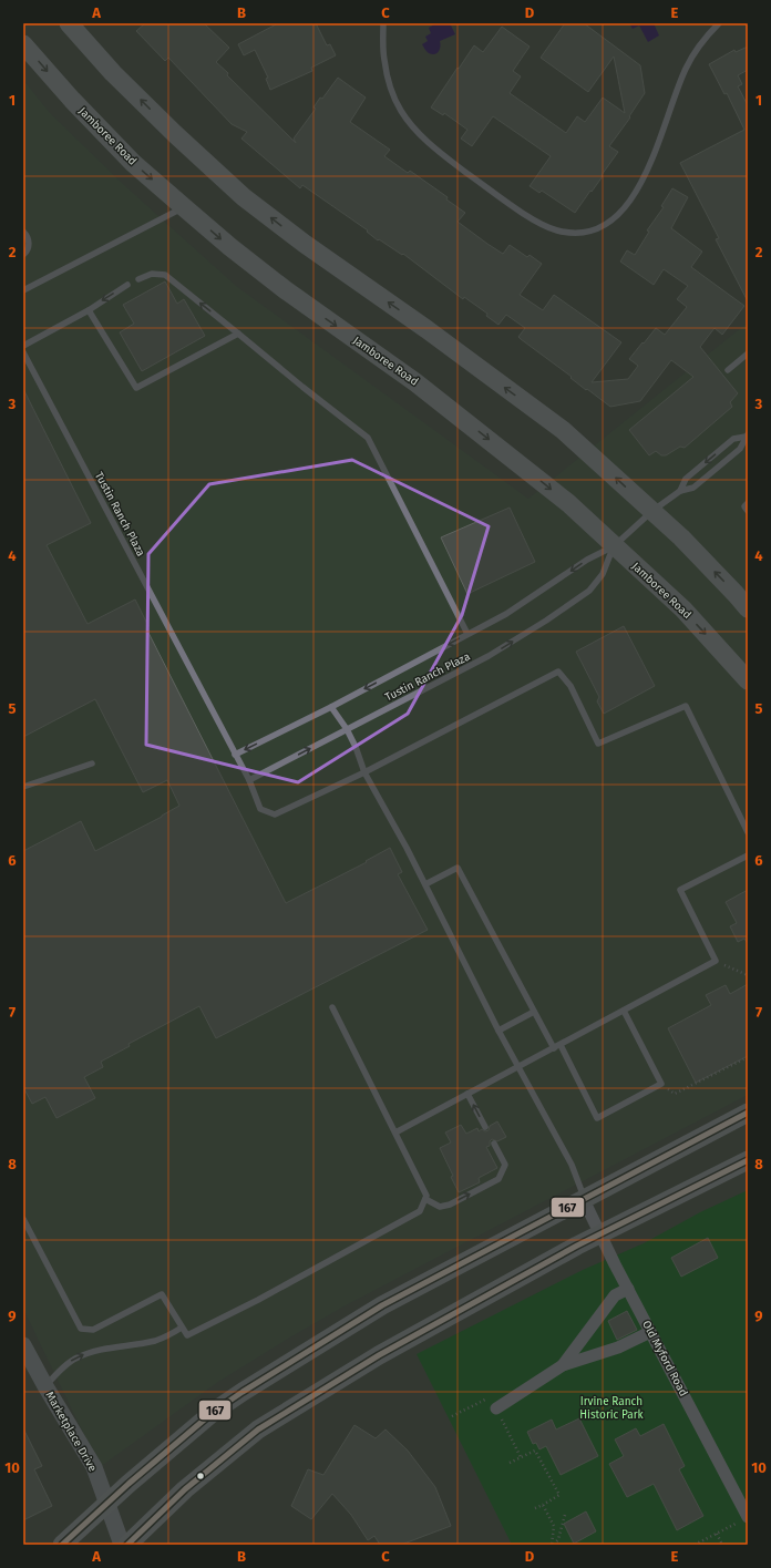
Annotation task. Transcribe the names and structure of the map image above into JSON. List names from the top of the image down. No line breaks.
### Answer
{"streets":{"main road":["Jamboree Road"],"street":["Old Myford Road","Marketplace Drive"],"lane":["Tustin Ranch Plaza"]},"crossings":[["Jamboree Road","Tustin Ranch Plaza"]],"parks":["Irvine Ranch Historic Park"],"lines":["transit line 167"],"grid":{"columns":["A","B","C","D","E"],"rows":["1","2","3","4","5","6","7","8","9","10"]}}
